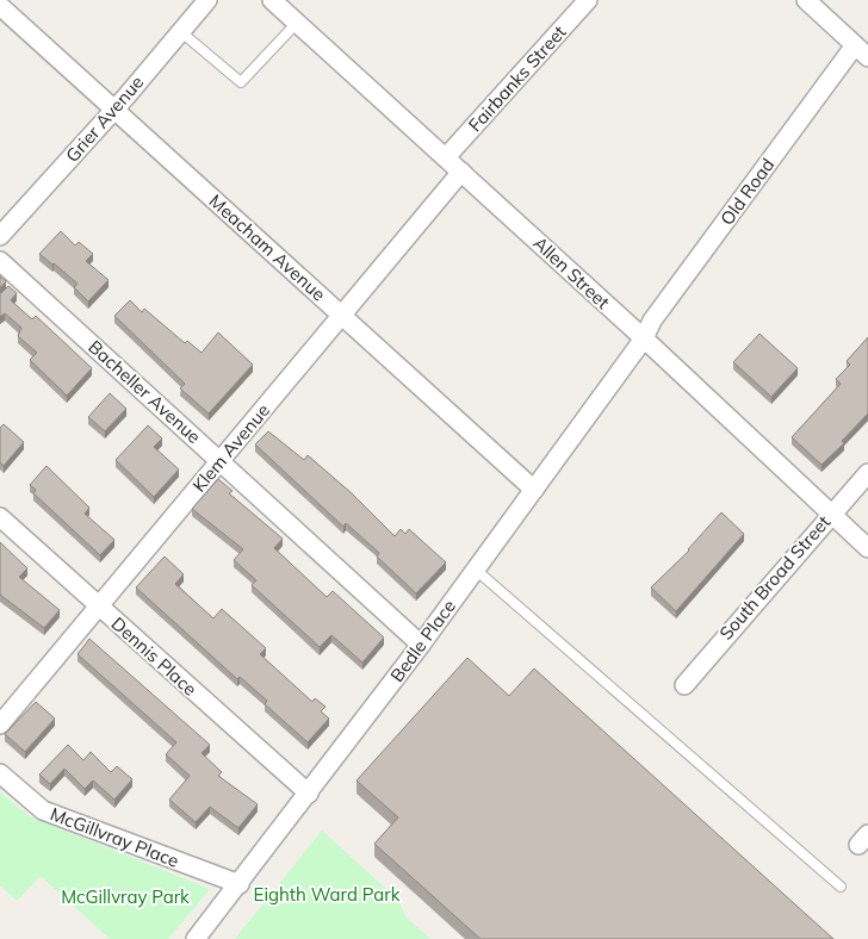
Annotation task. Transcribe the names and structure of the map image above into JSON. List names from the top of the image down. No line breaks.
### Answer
{"streets":{"street":["Fairbanks Street","Grier Avenue","Old Road","Meacham Avenue","Allen Street","Bacheller Avenue","Klem Avenue","South Broad Street","Bedle Place","Dennis Place","McGillvray Place"]},"crossings":[["Fairbanks Street","Allen Street"],["Grier Avenue","Meacham Avenue"],["Old Road","Allen Street"],["Old Road","Bedle Place"],["Meacham Avenue","Klem Avenue"],["Meacham Avenue","Bedle Place"],["Allen Street","Klem Avenue"],["Allen Street","South Broad Street"],["Allen Street","Bedle Place"],["Bacheller Avenue","Klem Avenue"],["Bacheller Avenue","Bedle Place"],["Klem Avenue","Dennis Place"],["Bedle Place","Dennis Place"],["Bedle Place","McGillvray Place"]],"parks":["Eighth Ward Park","McGillvray Park"]}
